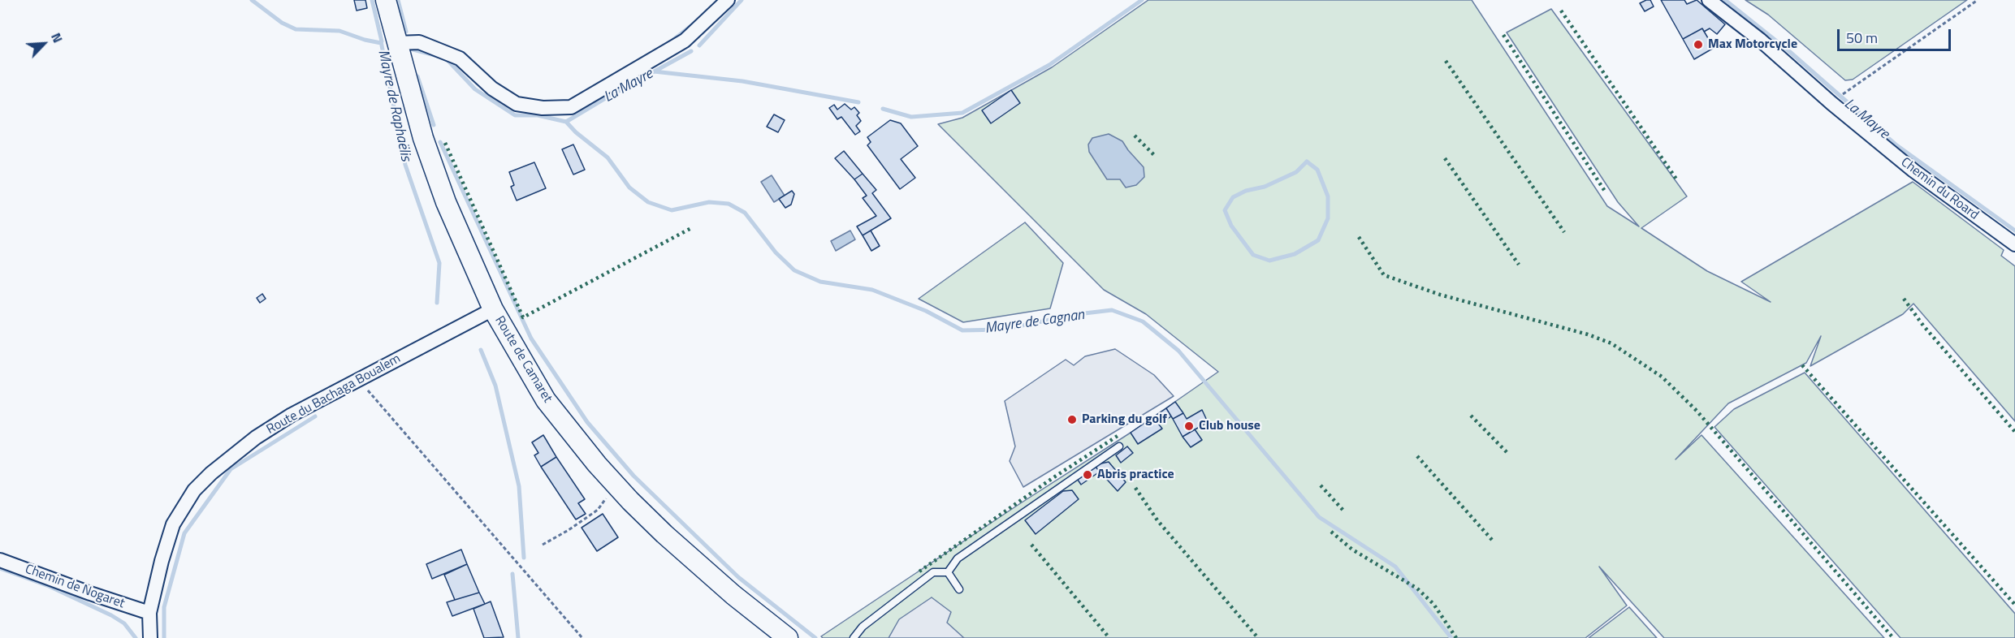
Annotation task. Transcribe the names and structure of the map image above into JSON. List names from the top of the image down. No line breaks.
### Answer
{"streets":{"main road":["Route de Camaret"],"street":["Chemin du Roard","Route du Bachaga Boualem","Chemin de Nogaret"]},"crossings":[["Route de Camaret","Route du Bachaga Boualem"],["Route du Bachaga Boualem","Chemin de Nogaret"]],"water":["La Mayre","Mayre de Raphaëlis","Mayre de Cagnan"],"places":["Max Motorcycle","Parking du golf","Club house","Abris practice"],"scale_bar":"50 m","north":"top right"}
